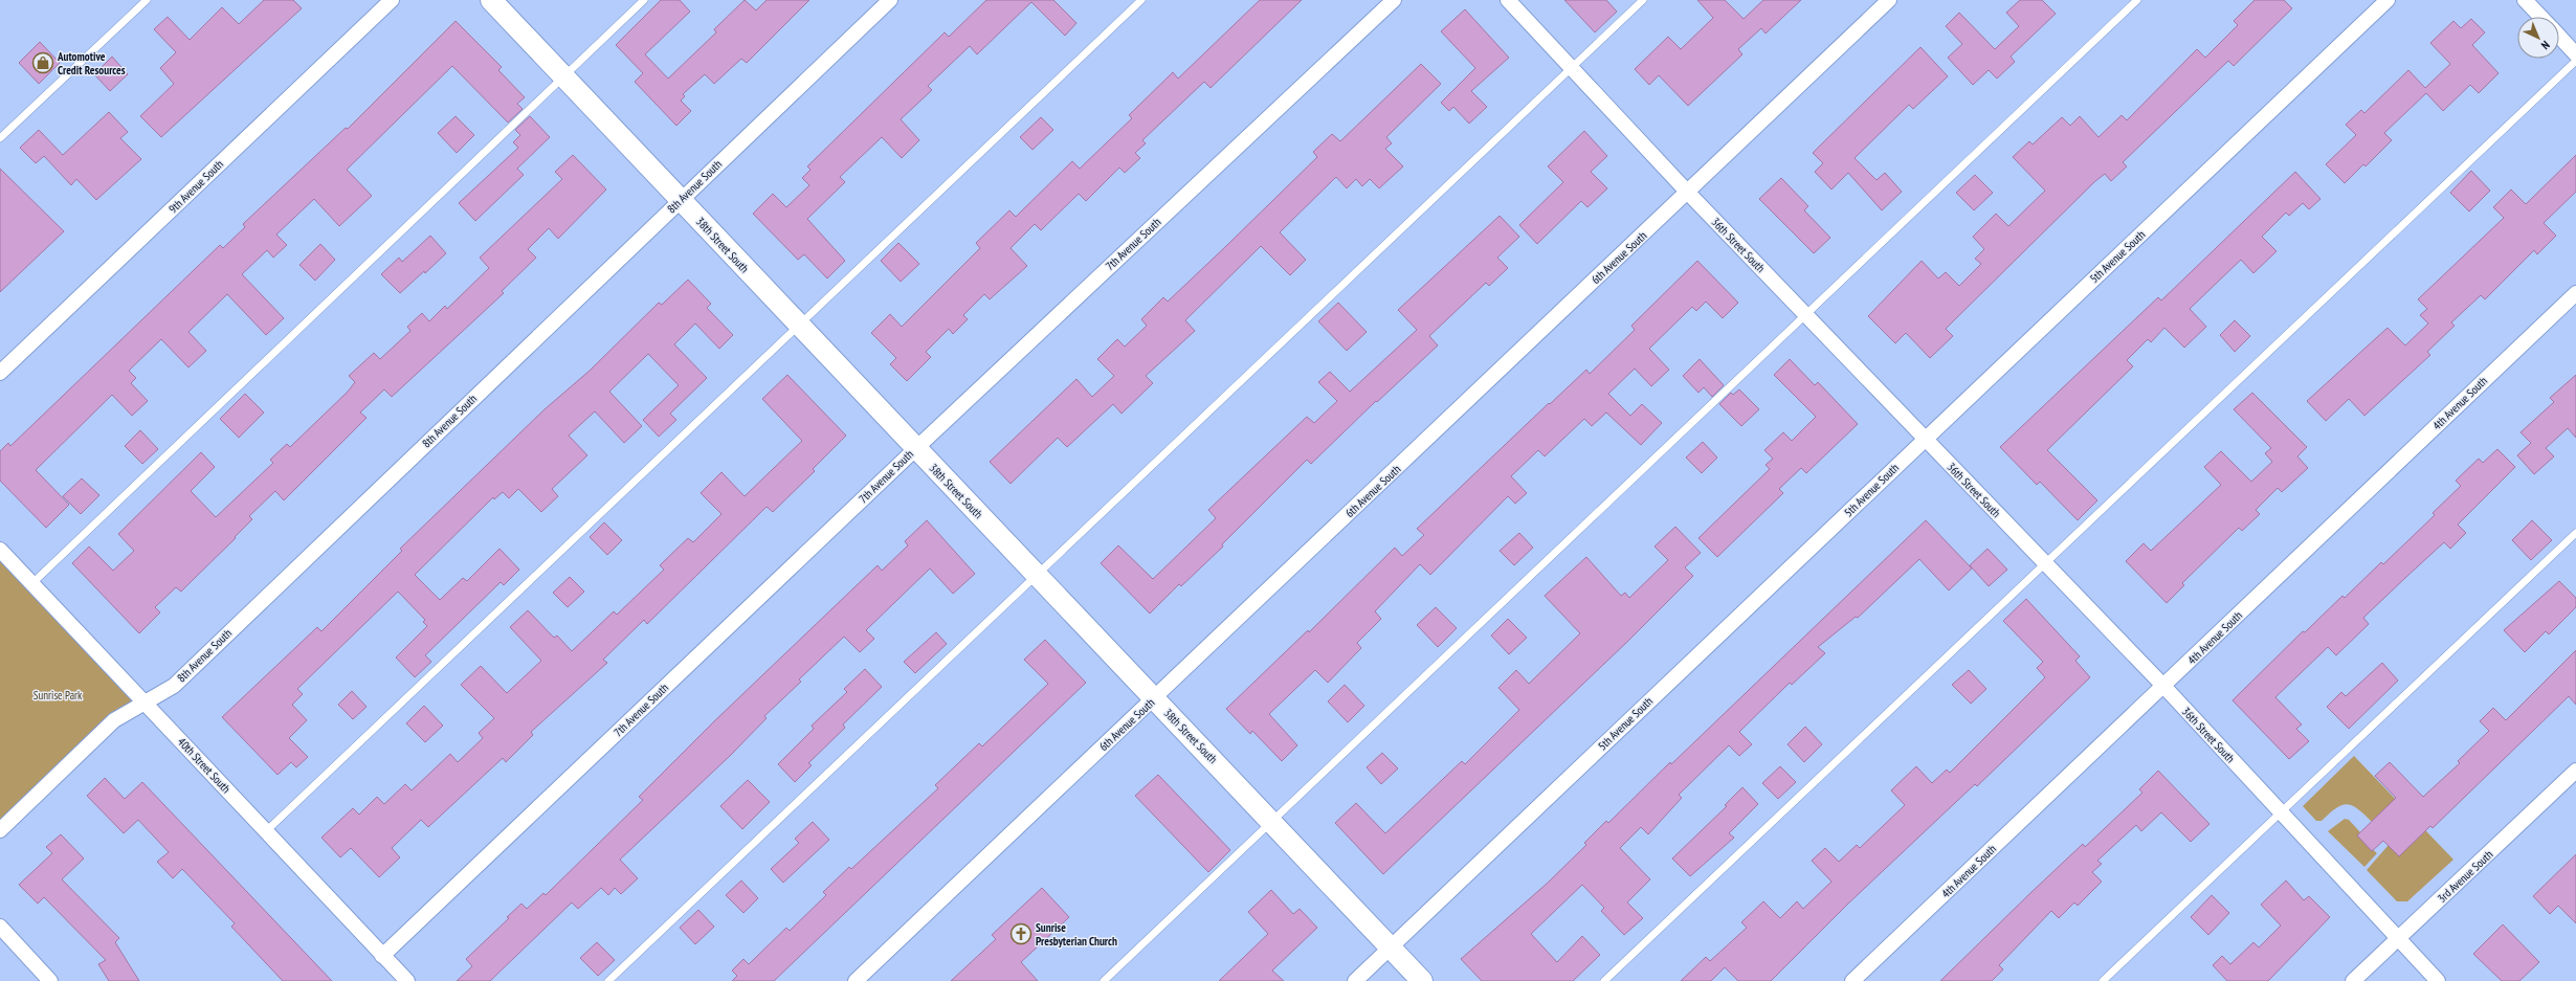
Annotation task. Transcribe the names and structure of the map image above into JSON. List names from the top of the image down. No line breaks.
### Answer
{"streets":{"main road":["38th Street South"],"street":["9th Avenue South","8th Avenue South","7th Avenue South","36th Street South","5th Avenue South","6th Avenue South","4th Avenue South","40th Street South","3rd Avenue South"]},"crossings":[["8th Avenue South","38th Street South"],["8th Avenue South","40th Street South"],["7th Avenue South","38th Street South"],["7th Avenue South","40th Street South"],["38th Street South","5th Avenue South"],["38th Street South","6th Avenue South"],["36th Street South","5th Avenue South"],["36th Street South","6th Avenue South"],["36th Street South","4th Avenue South"],["36th Street South","3rd Avenue South"]],"parks":["Sunrise Park"],"places":{"shop":["Automotive Credit Resources"],"church":["Sunrise Presbyterian Church"]},"north":"bottom right"}
